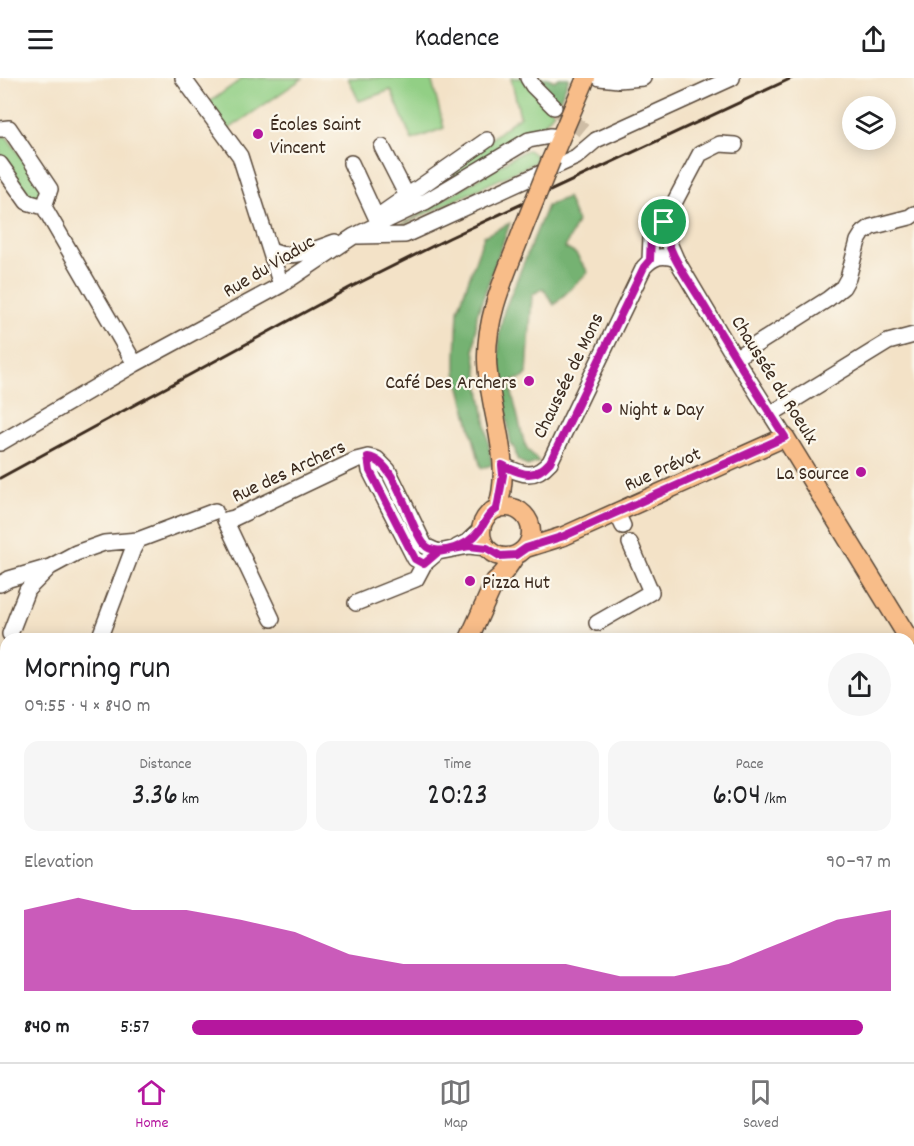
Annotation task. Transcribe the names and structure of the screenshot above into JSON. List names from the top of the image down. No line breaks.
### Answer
{"streets":{"main road":["Chaussée du Roeulx","Rue Prévot"],"street":["Rue du Viaduc","Chaussée de Mons","Rue des Archers"]},"crossings":[["Chaussée de Mons","Chaussée du Roeulx"],["Chaussée du Roeulx","Rue Prévot"]],"places":["Écoles Saint Vincent","Café Des Archers","Night & Day","La Source","Pizza Hut"],"page":{"header":"Kadence","heading":["Morning run","09:55 · 4 × 840 m"],"stats":[["Distance","3.36 km"],["Time","20:23"],["Pace","6:04 /km"]],"chart":["Elevation","90–97 m"],"list":[{"name":"840 m","note":"5:57"}],"tabs":["Home","Map","Saved"]}}
